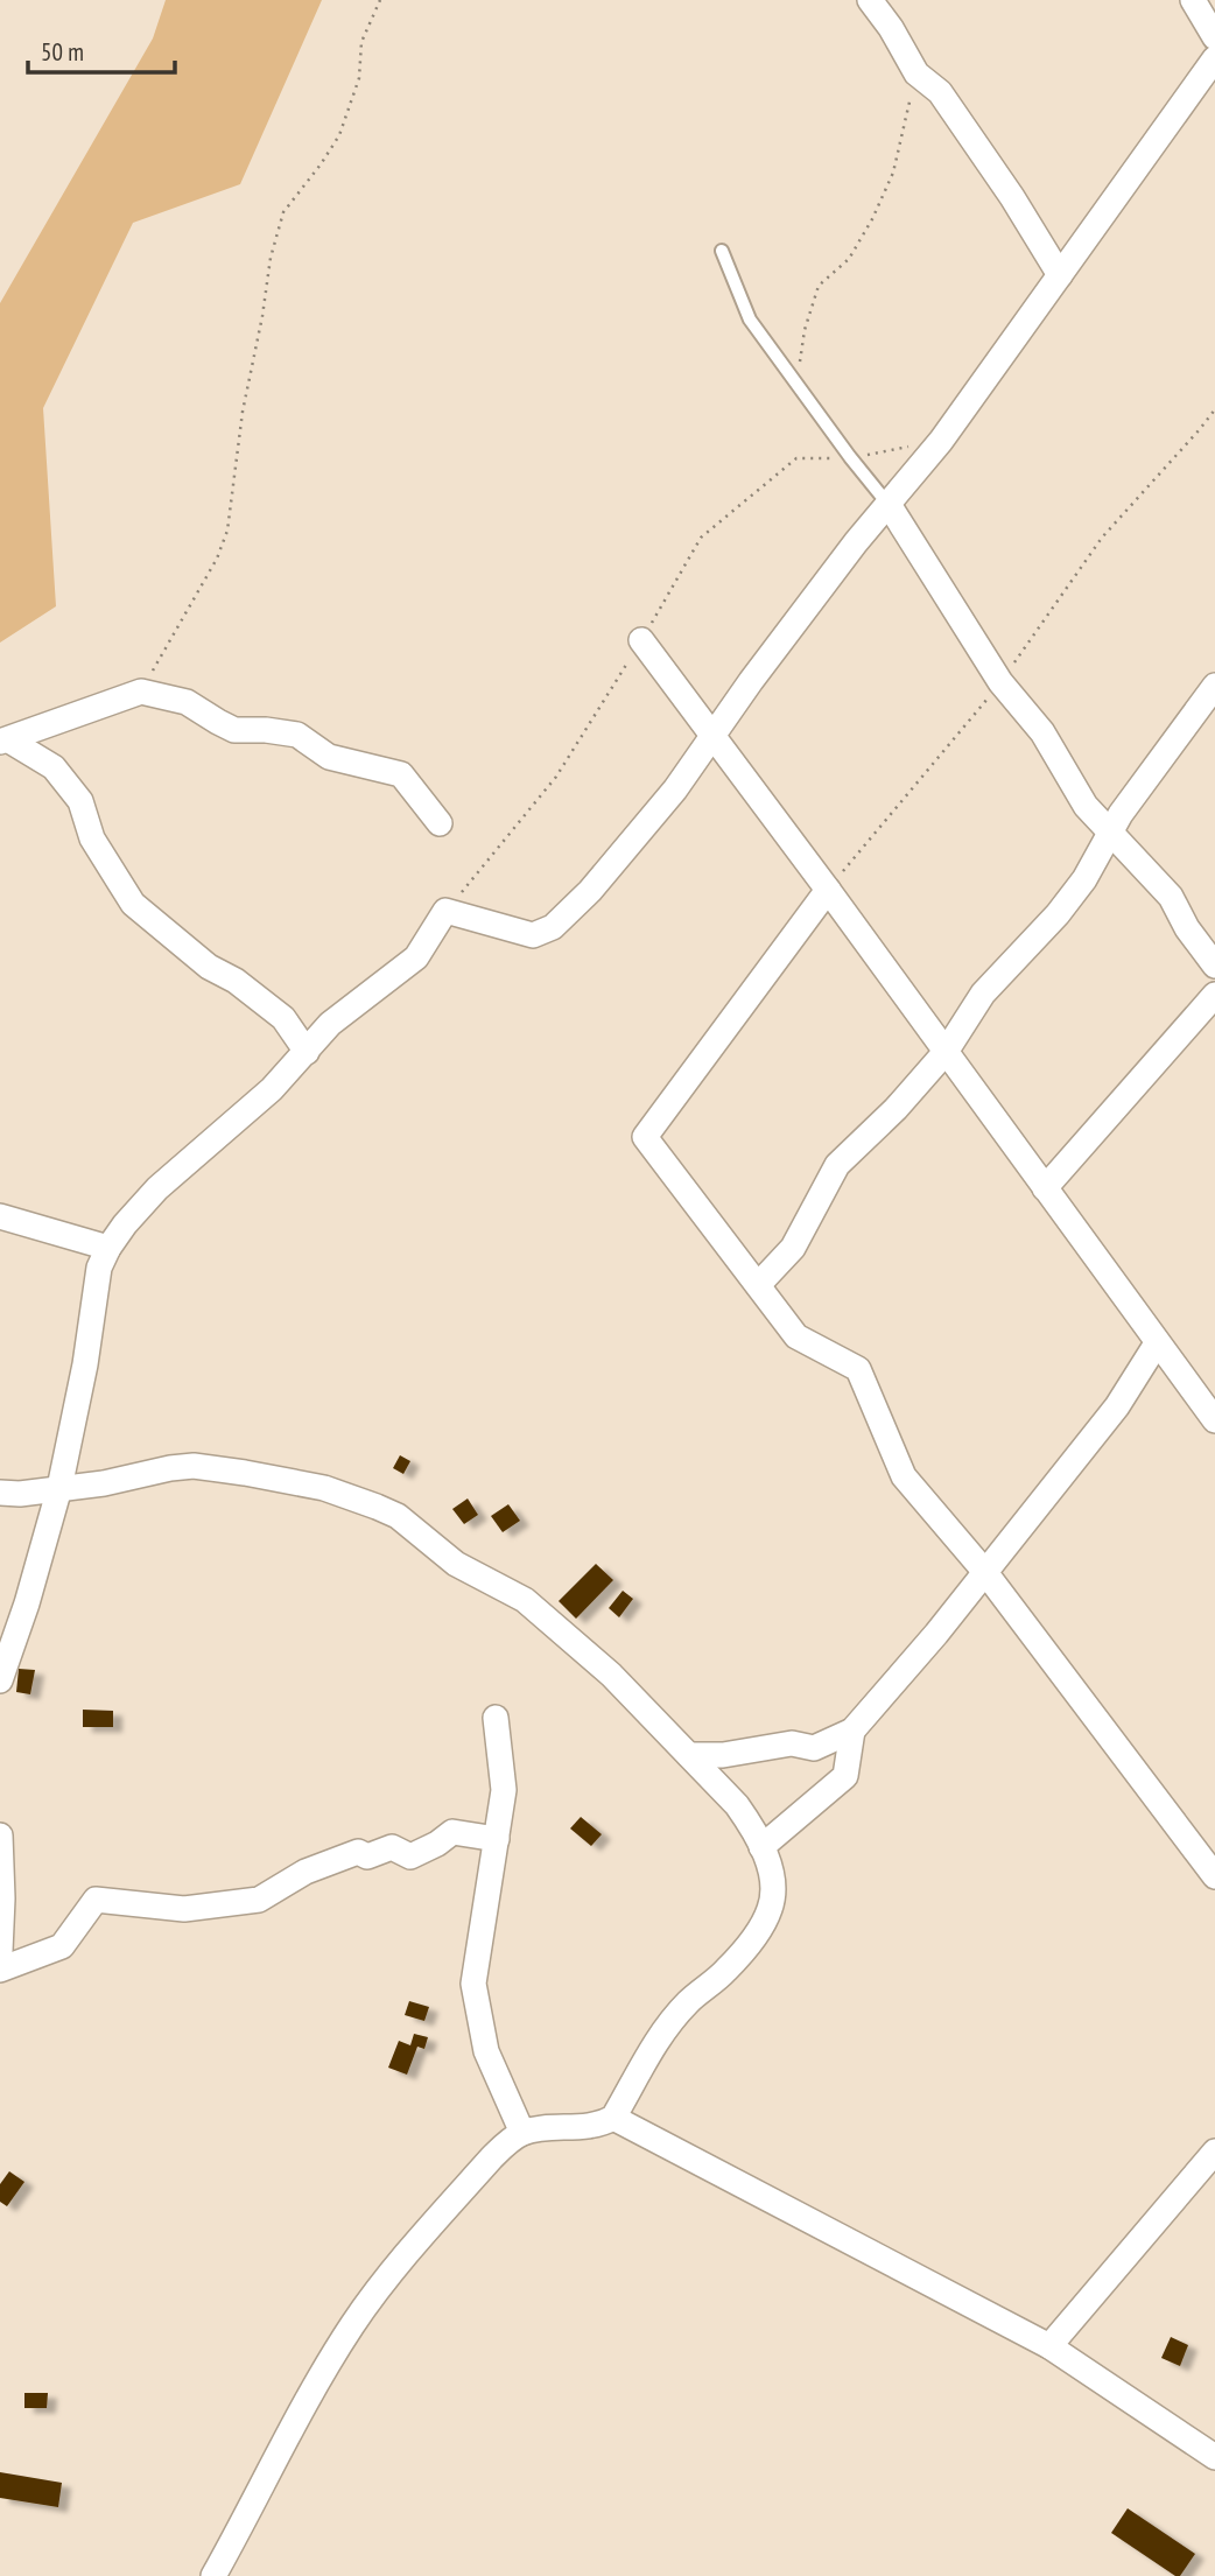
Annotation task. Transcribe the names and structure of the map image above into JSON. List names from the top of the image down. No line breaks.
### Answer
{"scale_bar":"50 m"}
